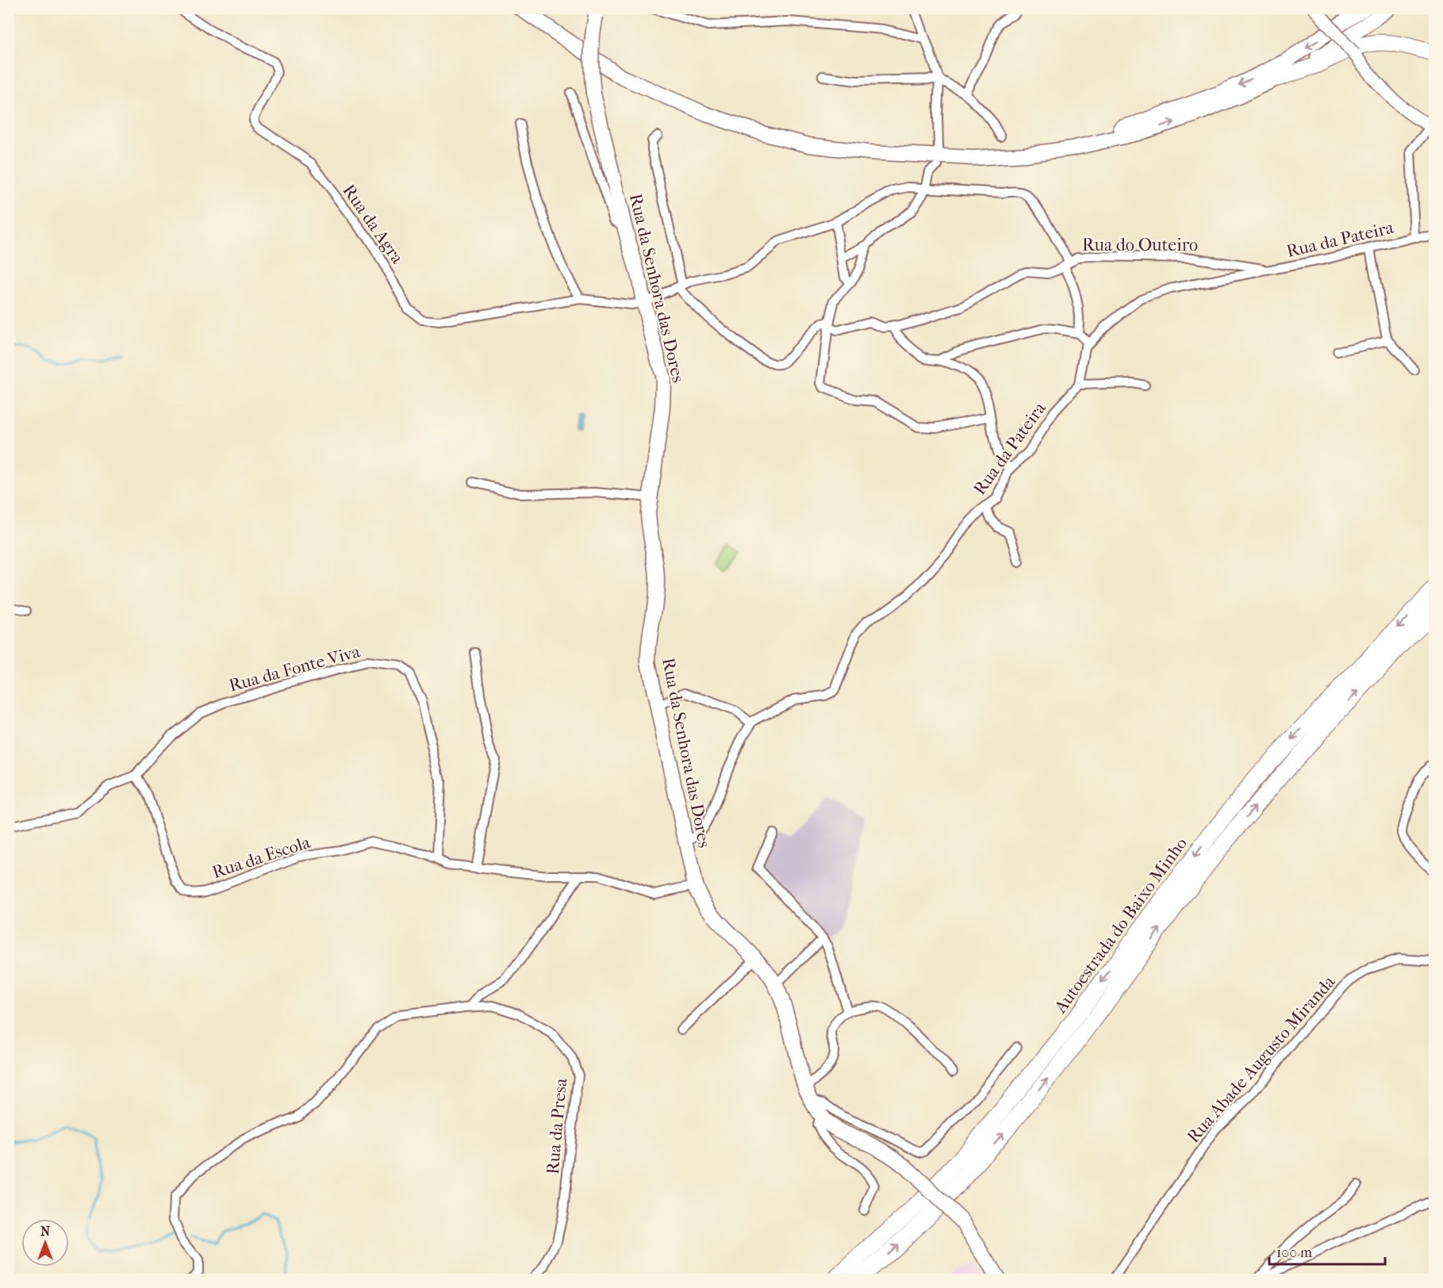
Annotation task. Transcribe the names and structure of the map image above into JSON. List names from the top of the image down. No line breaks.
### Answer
{"streets":{"highway":["Autoestrada do Baixo Minho"],"main road":["Rua da Senhora das Dores"],"street":["Rua da Agra","Rua da Pateira","Rua do Outeiro","Rua da Fonte Viva","Rua da Escola","Rua Abade Augusto Miranda","Rua da Presa"]},"crossings":[["Rua da Agra","Rua da Senhora das Dores"],["Rua da Pateira","Rua do Outeiro"],["Rua da Pateira","Rua da Senhora das Dores"],["Rua da Senhora das Dores","Rua da Escola"],["Rua da Fonte Viva","Rua da Escola"]],"scale_bar":"100 m","north":"top"}
